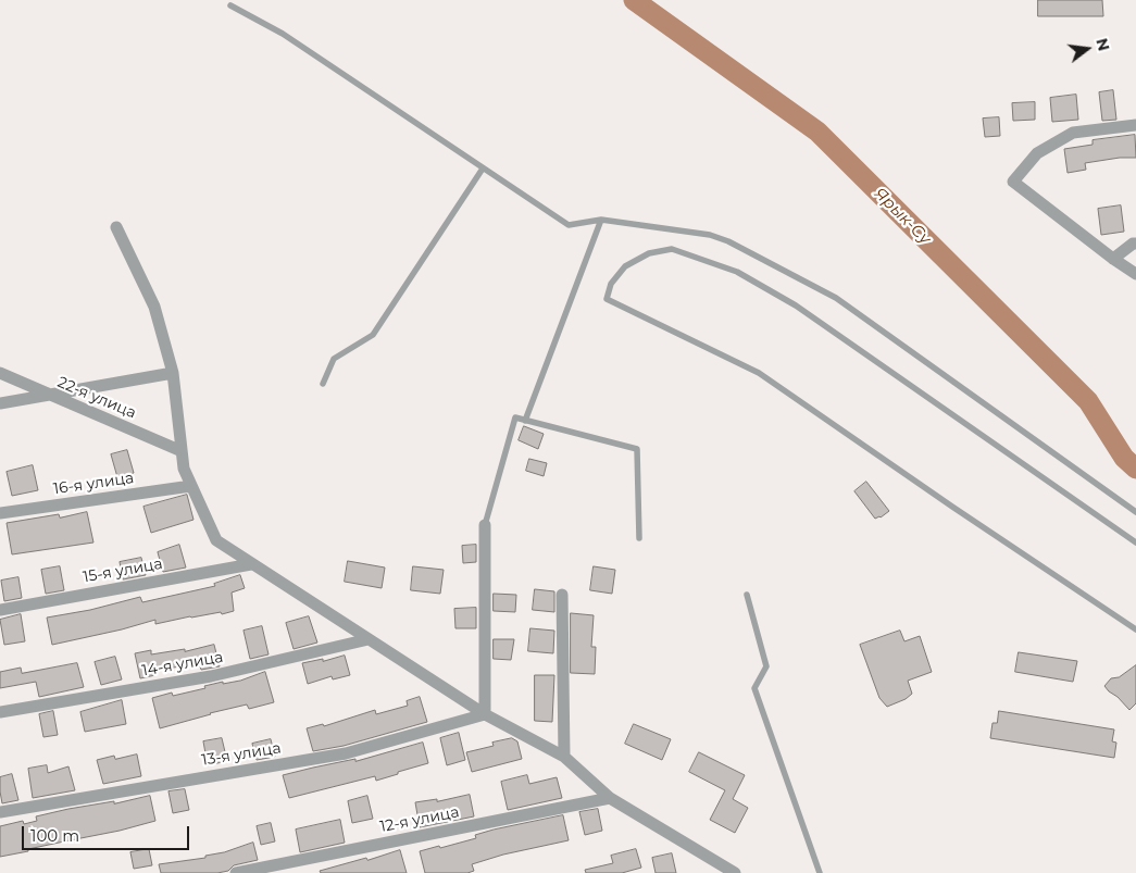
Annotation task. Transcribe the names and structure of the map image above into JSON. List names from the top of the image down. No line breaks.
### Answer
{"streets":{"street":["22-я улица","16-я улица","15-я улица","14-я улица","13-я улица","12-я улица"]},"water":["Ярык-Су"],"scale_bar":"100 m","north":"right"}
